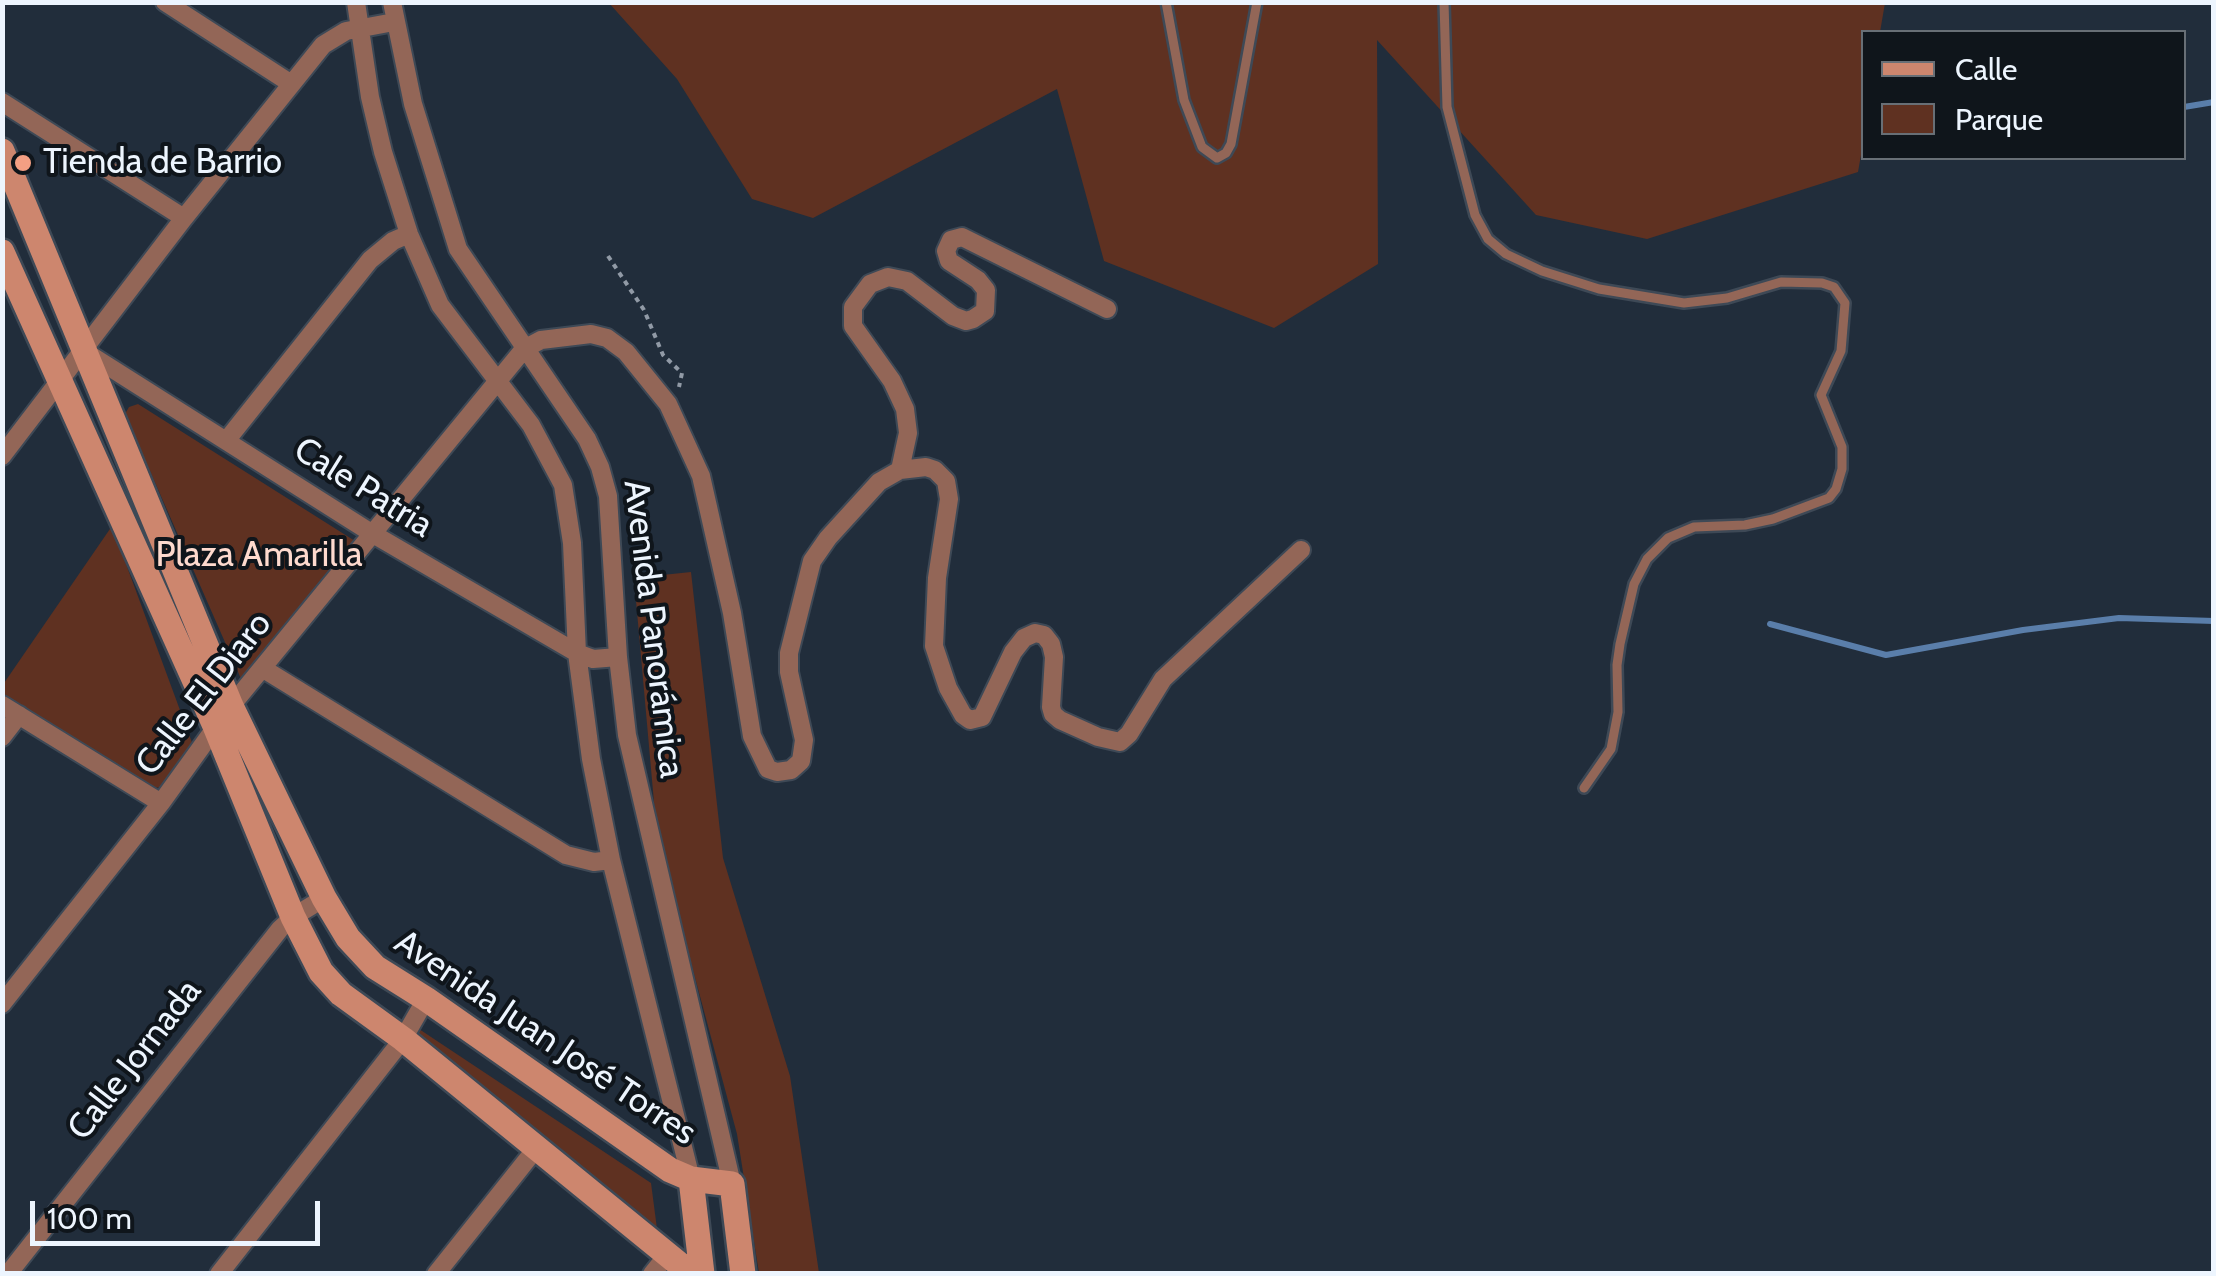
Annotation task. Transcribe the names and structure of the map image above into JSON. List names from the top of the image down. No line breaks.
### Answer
{"streets":{"street":["Cale Patria","Avenida Panorámica","Calle El Diaro","Avenida Juan José Torres","Calle Jornada"]},"crossings":[["Cale Patria","Avenida Panorámica"],["Cale Patria","Calle El Diaro"],["Cale Patria","Avenida Juan José Torres"],["Avenida Panorámica","Calle El Diaro"],["Avenida Panorámica","Avenida Juan José Torres"],["Calle El Diaro","Avenida Juan José Torres"],["Avenida Juan José Torres","Calle Jornada"]],"parks":["Plaza Amarilla"],"places":["Tienda de Barrio"],"legend":["Calle","Parque"],"scale_bar":"100 m"}
